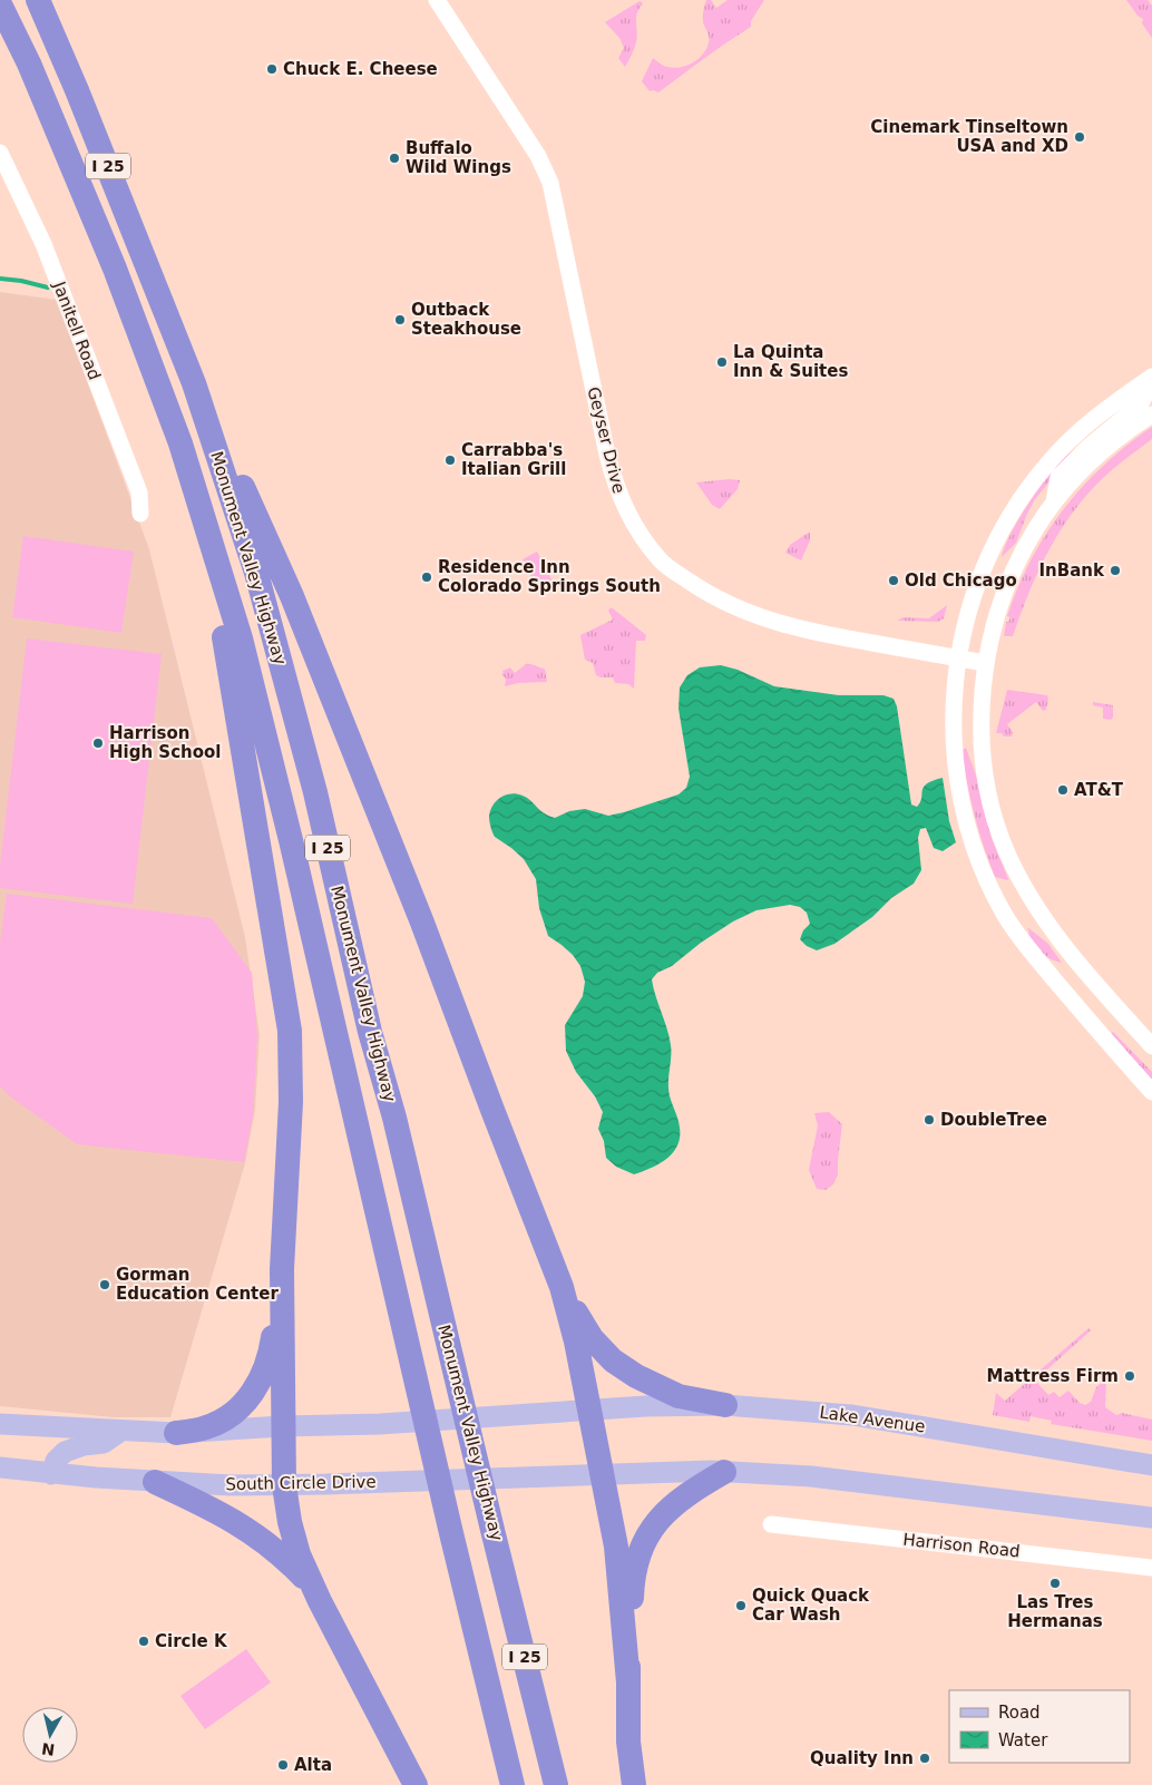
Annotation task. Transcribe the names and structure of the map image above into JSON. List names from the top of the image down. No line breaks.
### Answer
{"streets":{"highway":["I 25","Monument Valley Highway"],"main road":["Lake Avenue","South Circle Drive"],"street":["Janitell Road","Geyser Drive","Harrison Road"]},"places":["Chuck E. Cheese","Cinemark Tinseltown USA and XD","Buffalo Wild Wings","Outback Steakhouse","La Quinta Inn & Suites","Carrabba's Italian Grill","InBank","Residence Inn Colorado Springs South","Old Chicago","Harrison High School","AT&T","DoubleTree","Gorman Education Center","Mattress Firm","Las Tres Hermanas","Quick Quack Car Wash","Circle K","Quality Inn","Alta"],"legend":["Road","Water"],"north":"bottom"}
